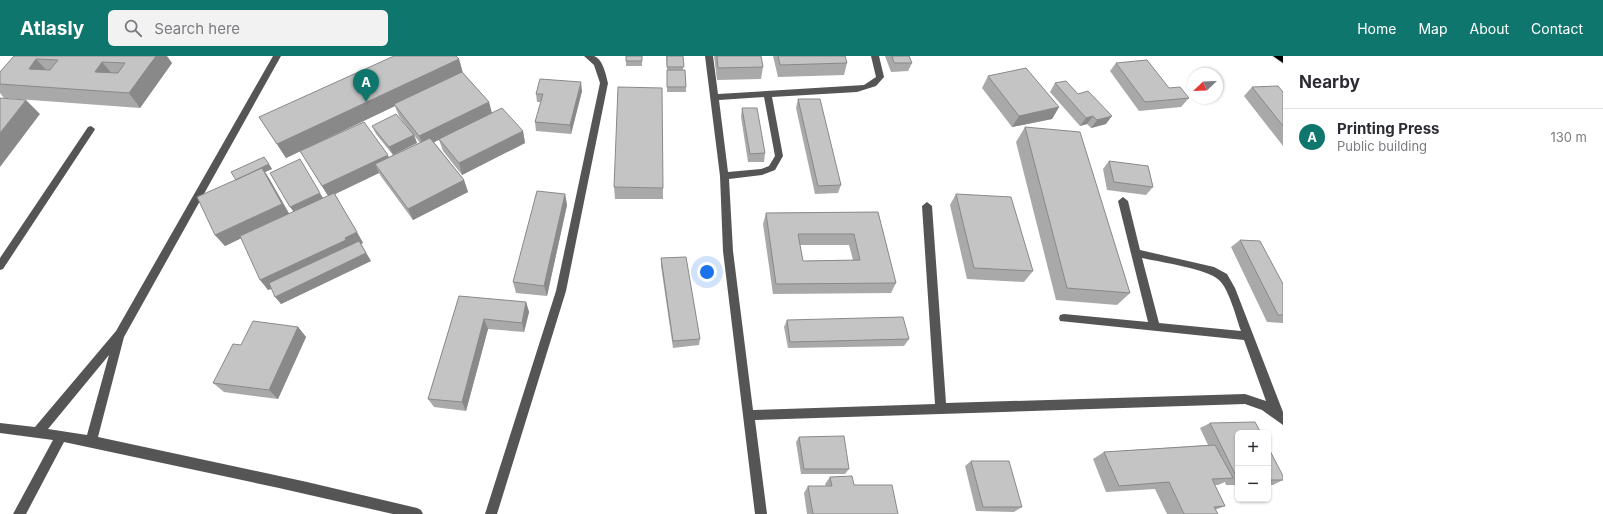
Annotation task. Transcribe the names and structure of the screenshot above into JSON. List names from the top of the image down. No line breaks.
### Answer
{"north":"bottom left","page":{"header":"Atlasly","search":"Search here","nav":["Home","Map","About","Contact"],"heading":"Nearby","pins":"A","list":[{"mark":"A","name":"Printing Press","note":"Public building","value":"130 m"}],"map_buttons":["+","−"]}}
